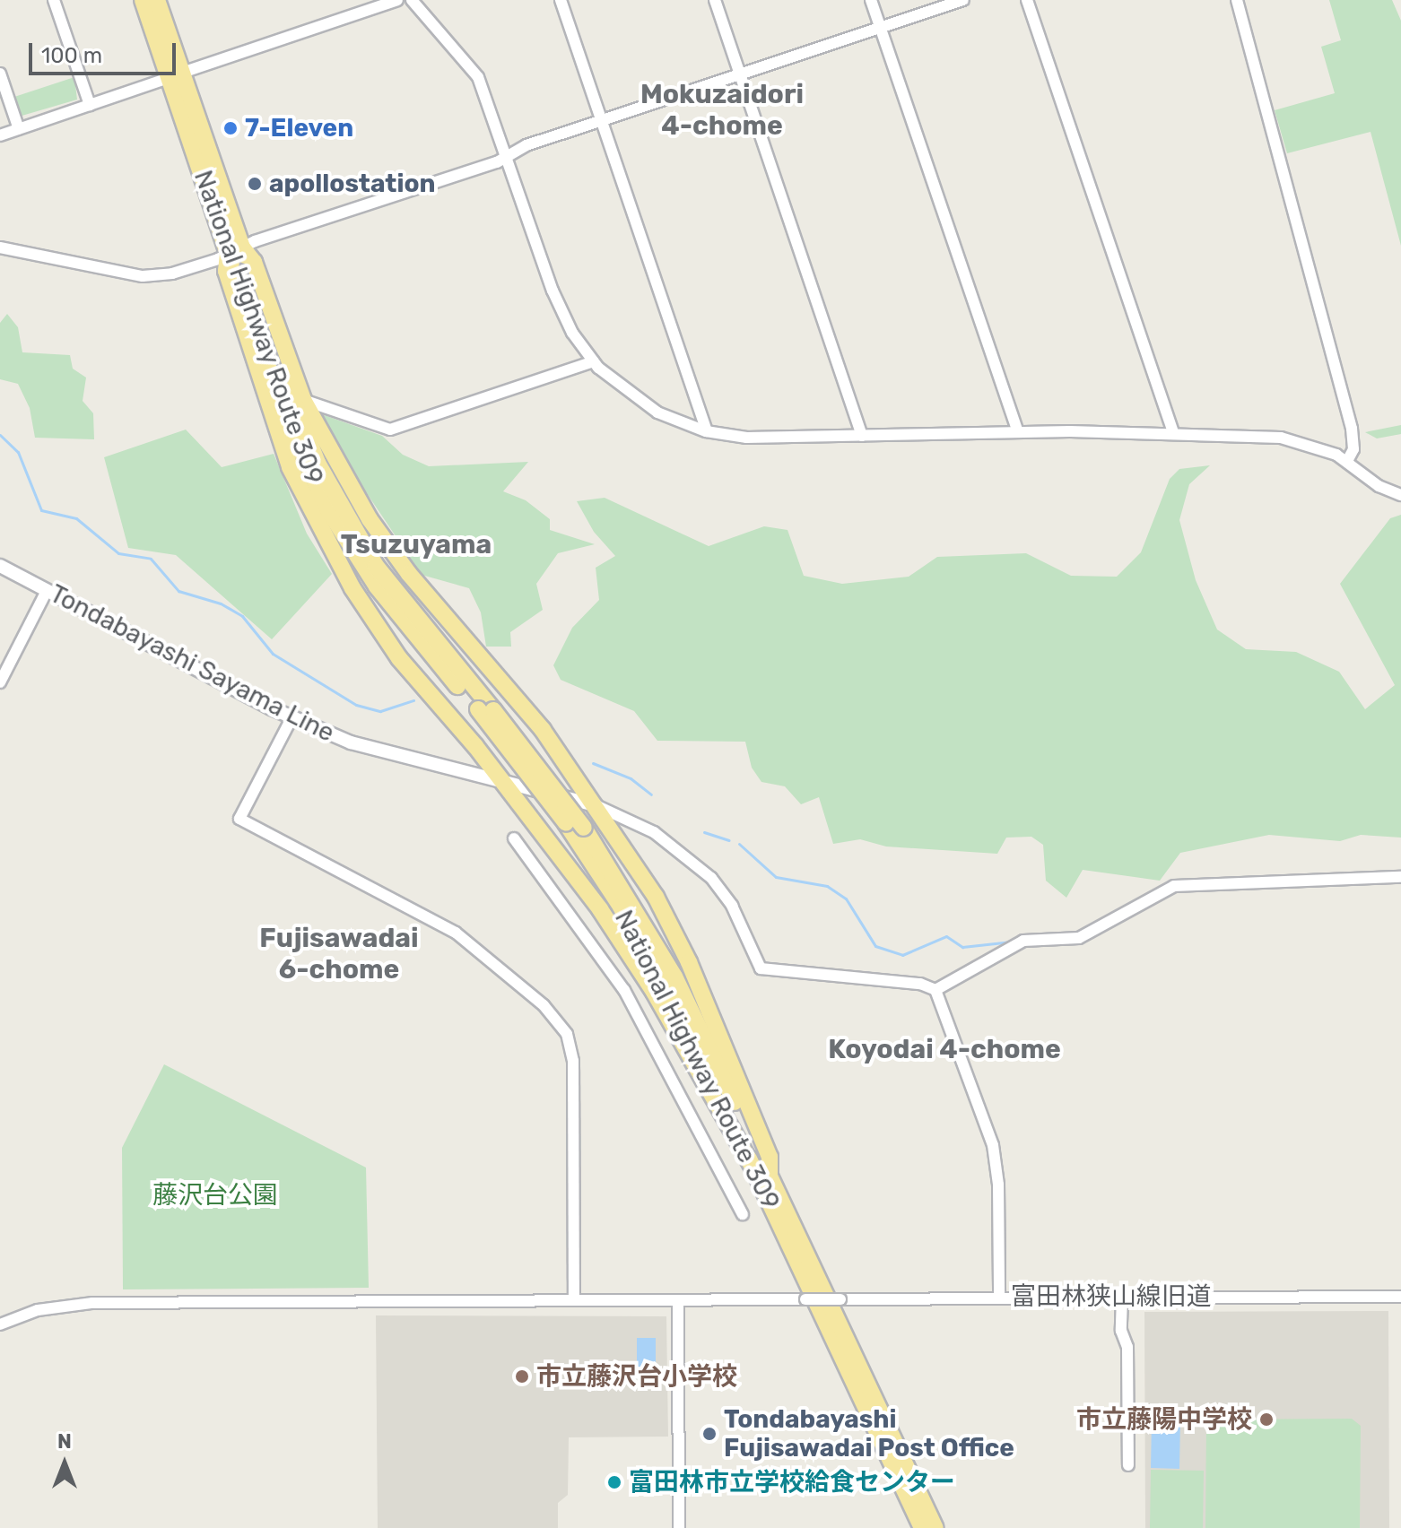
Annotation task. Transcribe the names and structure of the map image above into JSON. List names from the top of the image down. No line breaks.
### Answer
{"streets":{"highway":["National Highway Route 309"],"main road":["Tondabayashi Sayama Line"],"street":["富田林狭山線旧道"]},"districts":["Mokuzaidori 4-chome","Tsuzuyama","Fujisawadai 6-chome","Koyodai 4-chome"],"parks":["藤沢台公園"],"places":["7-Eleven","apollostation","市立藤沢台小学校","市立藤陽中学校","Tondabayashi Fujisawadai Post Office","富田林市立学校給食センター"],"scale_bar":"100 m","north":"top"}
